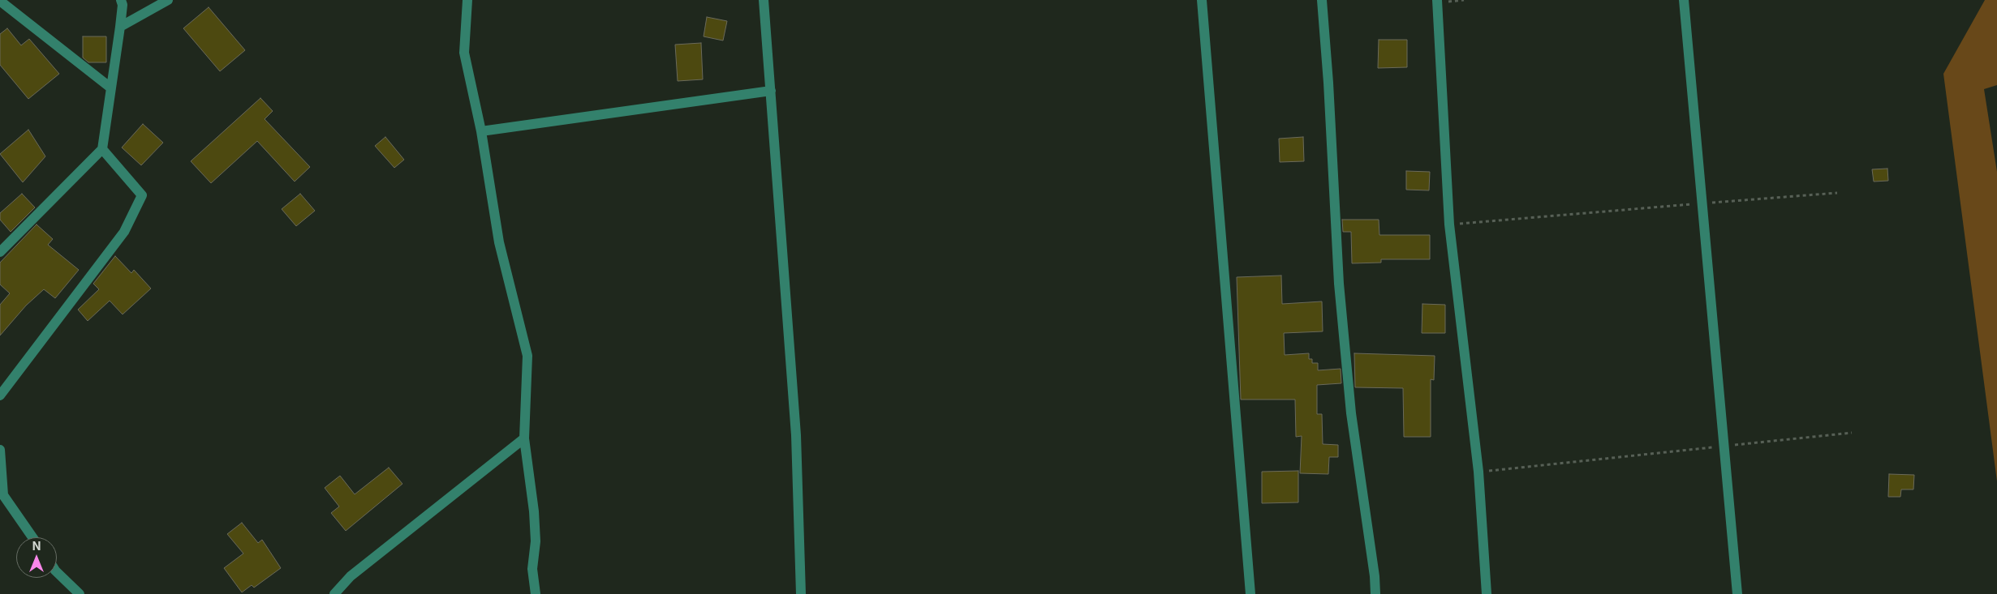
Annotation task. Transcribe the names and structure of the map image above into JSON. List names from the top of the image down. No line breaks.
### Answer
{"north":"top"}
